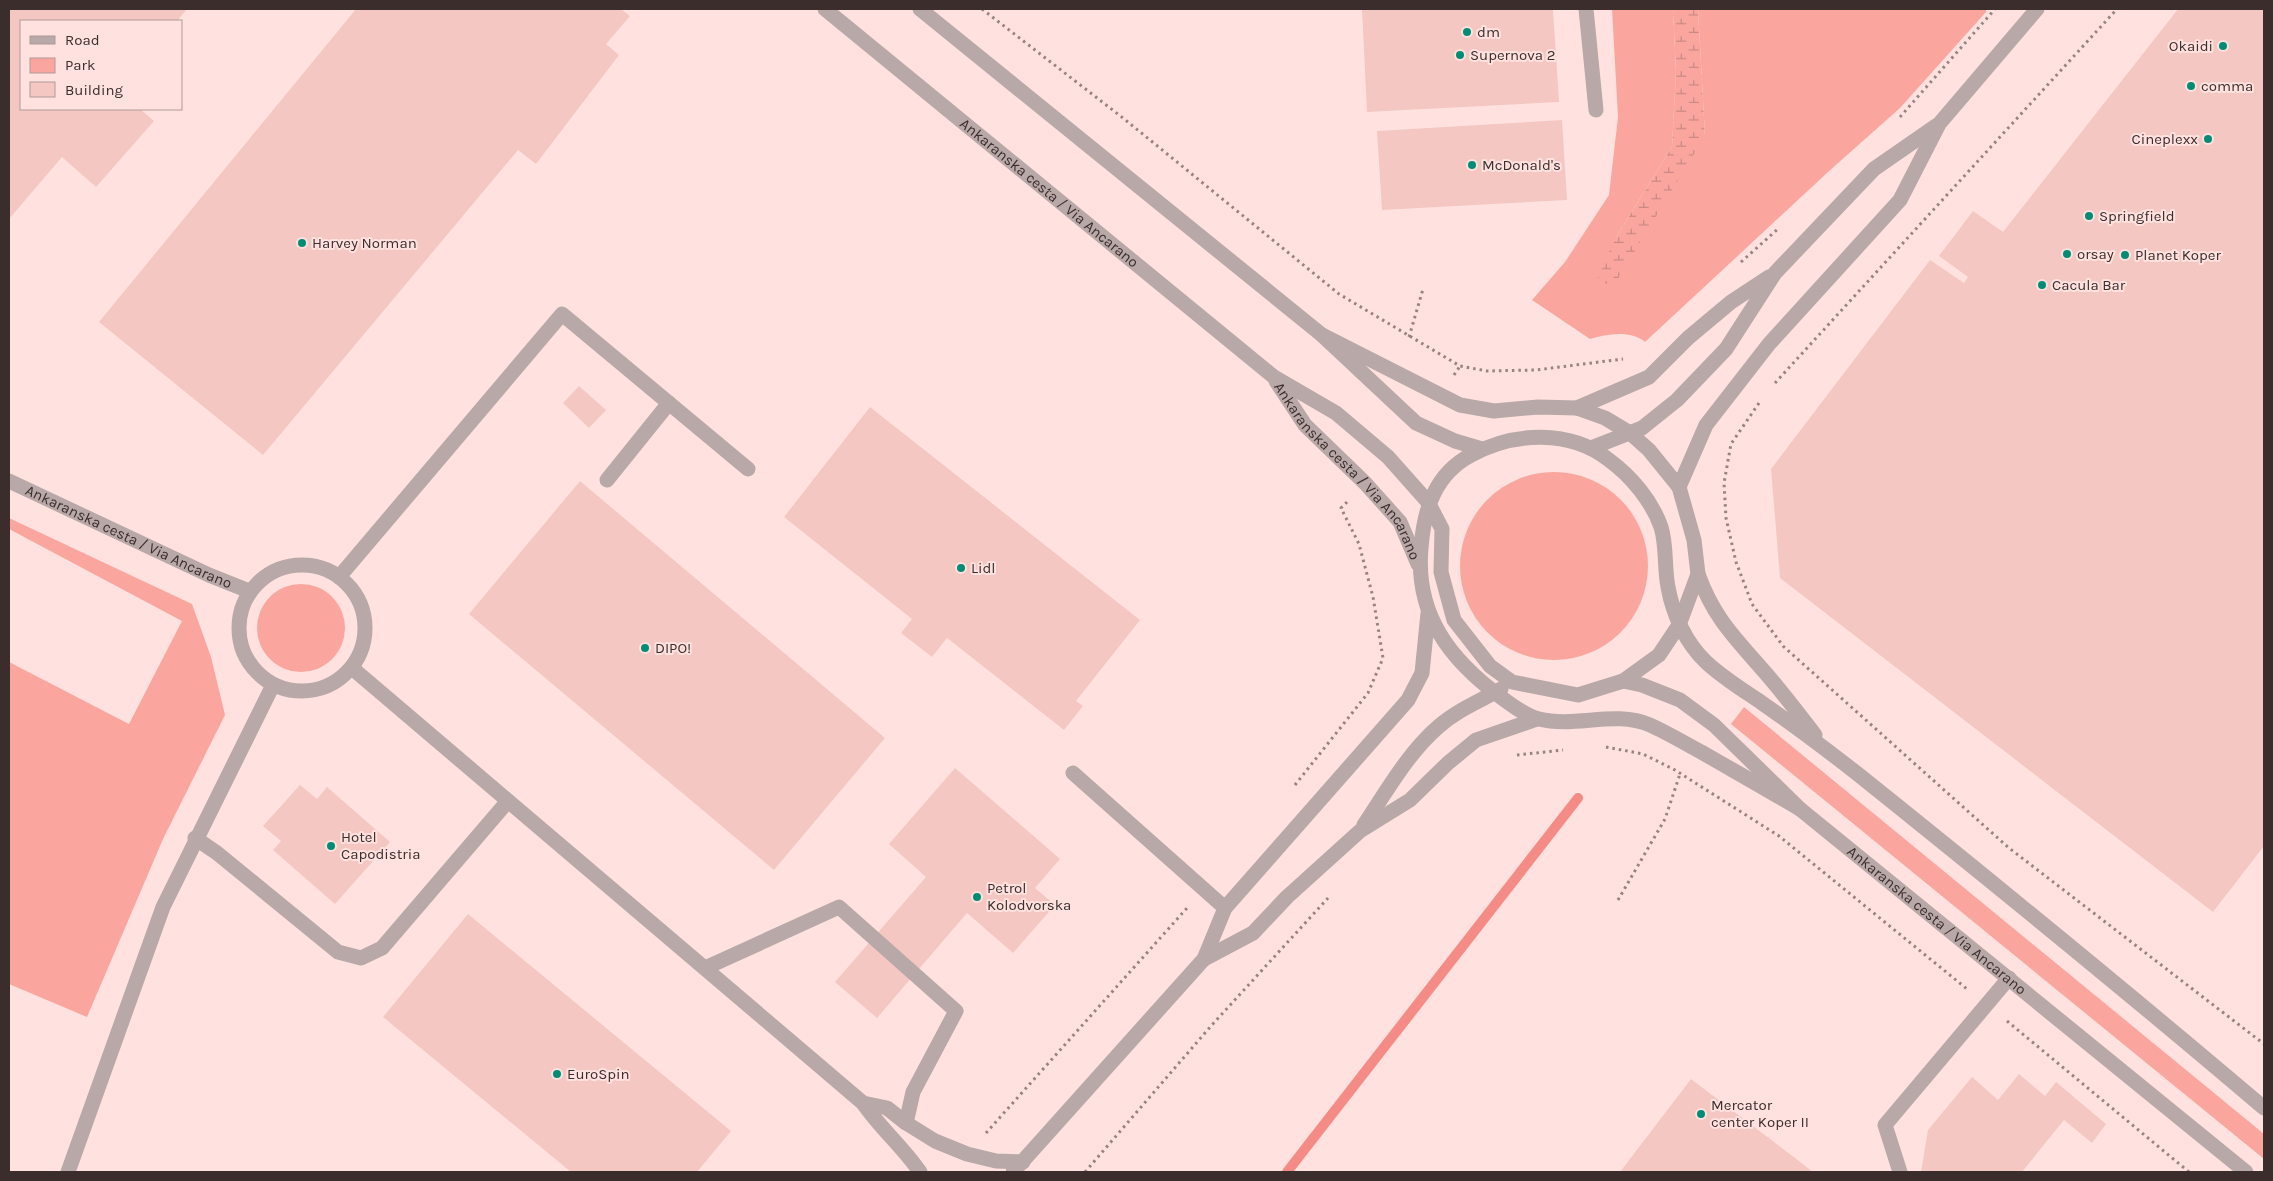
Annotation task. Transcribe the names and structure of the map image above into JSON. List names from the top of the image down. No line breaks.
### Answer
{"streets":{"street":["Ankaranska cesta / Via Ancarano"]},"places":["dm","Okaidi","Supernova 2","comma","Cineplexx","McDonald's","Springfield","Harvey Norman","orsay","Planet Koper","Cacula Bar","Lidl","DIPO!","Hotel Capodistria","Petrol Kolodvorska","EuroSpin","Mercator center Koper II"],"legend":["Road","Park","Building"]}
